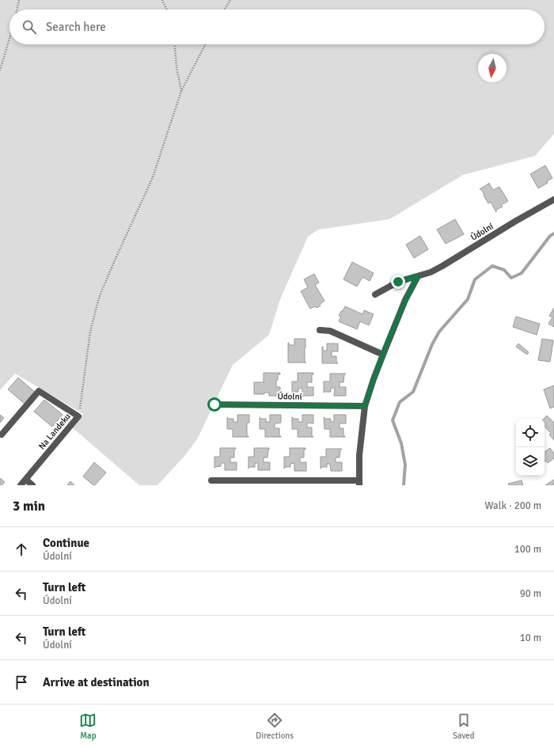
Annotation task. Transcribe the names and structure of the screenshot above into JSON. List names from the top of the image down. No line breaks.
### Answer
{"streets":{"street":["Údolní","Na Landeku"]},"north":"bottom","page":{"search":"Search here","heading":["3 min","Walk · 200 m"],"list":[["Continue","Údolní","100 m"],["Turn left","Údolní","90 m"],["Turn left","Údolní","10 m"],"Arrive at destination"],"nav":["Map","Directions","Saved"]}}
